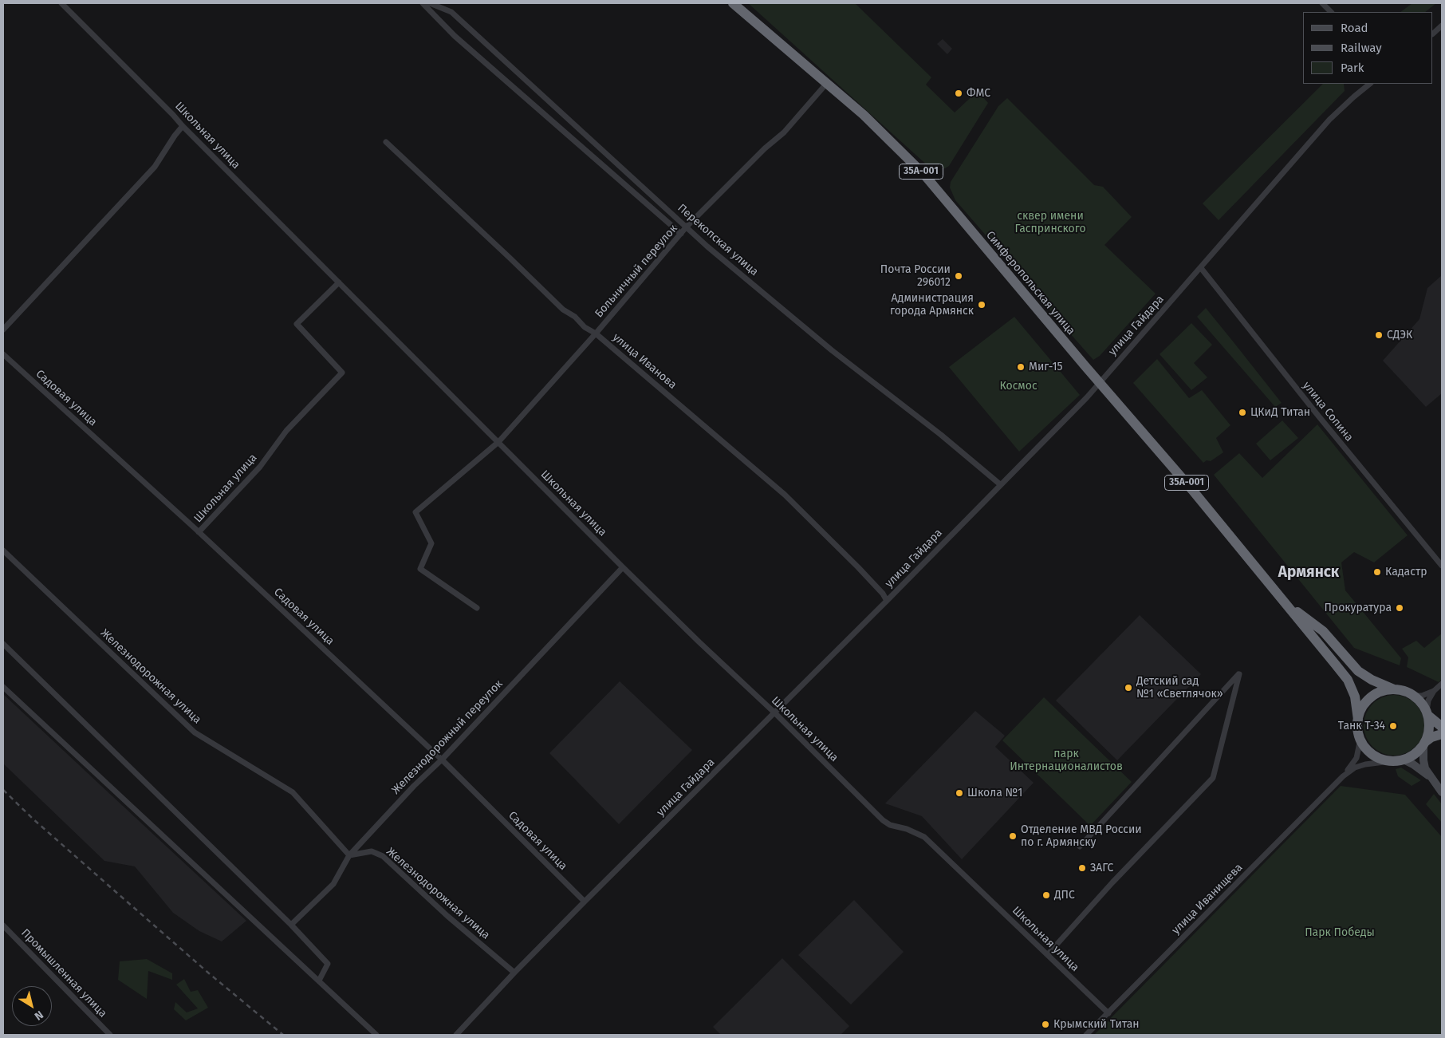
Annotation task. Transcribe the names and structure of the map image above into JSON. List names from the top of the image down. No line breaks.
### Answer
{"streets":{"highway":["35А-001","Симферопольская улица"],"street":["Школьная улица","Перекопская улица","Больничный переулок","улица Гайдара","улица Иванова","Садовая улица","улица Сопина","Железнодорожная улица","Железнодорожный переулок","улица Иванищева","Промышленная улица"]},"crossings":[["Школьная улица","Больничный переулок"],["Школьная улица","улица Гайдара"],["Школьная улица","Садовая улица"],["Школьная улица","Железнодорожный переулок"],["Школьная улица","улица Иванищева"],["35А-001","Симферопольская улица"],["35А-001","улица Иванищева"],["Перекопская улица","Больничный переулок"],["Перекопская улица","улица Гайдара"],["Больничный переулок","Симферопольская улица"],["Больничный переулок","улица Иванова"],["Симферопольская улица","улица Гайдара"],["Симферопольская улица","улица Иванищева"],["улица Гайдара","улица Иванова"],["улица Гайдара","Садовая улица"],["улица Гайдара","улица Сопина"],["улица Гайдара","Железнодорожная улица"],["Садовая улица","Железнодорожный переулок"],["Железнодорожная улица","Железнодорожный переулок"]],"districts":["Армянск"],"parks":["сквер имени Гаспринского","Космос","парк Интернационалистов","Парк Победы"],"places":["ФМС","Почта России 296012","Администрация города Армянск","СДЭК","Миг-15","ЦКиД Титан","Кадастр","Прокуратура","Детский сад №1 «Светлячок»","Танк Т-34","Школа №1","Отделение МВД России по г. Армянску","ЗАГС","ДПС","Крымский Титан"],"legend":["Road","Railway","Park"],"north":"bottom right"}
